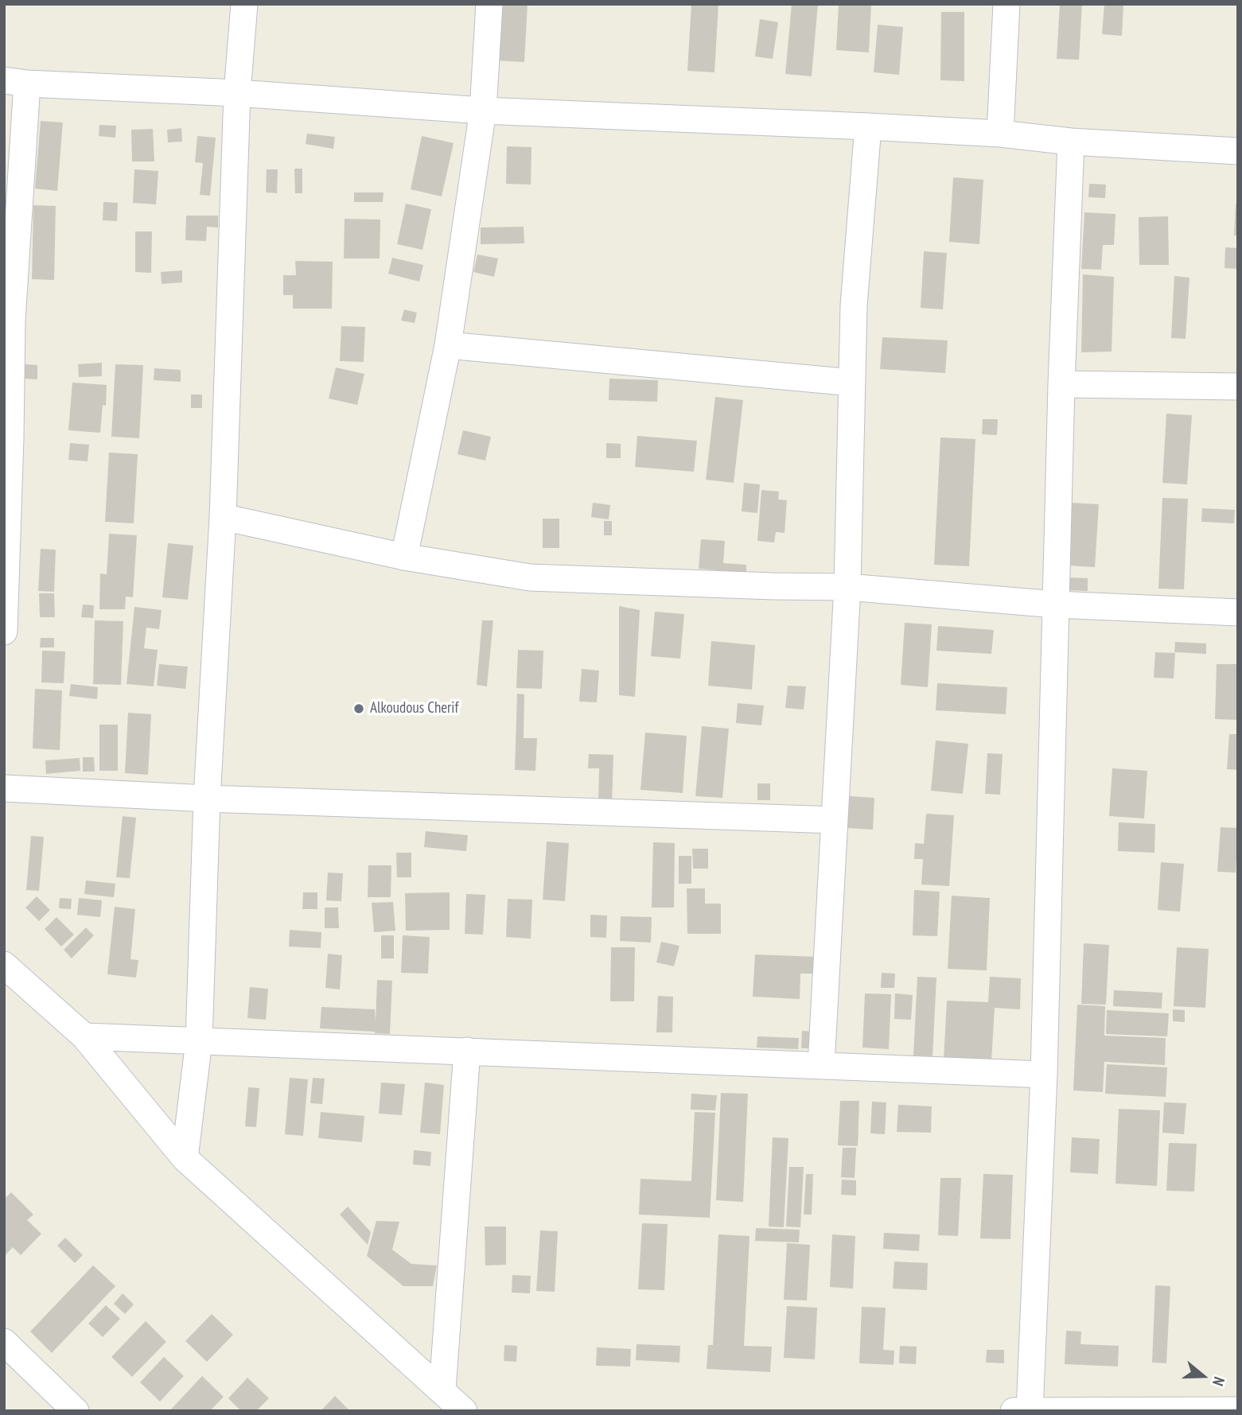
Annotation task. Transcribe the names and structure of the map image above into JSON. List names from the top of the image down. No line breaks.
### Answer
{"places":["Alkoudous Cherif"],"north":"right"}
